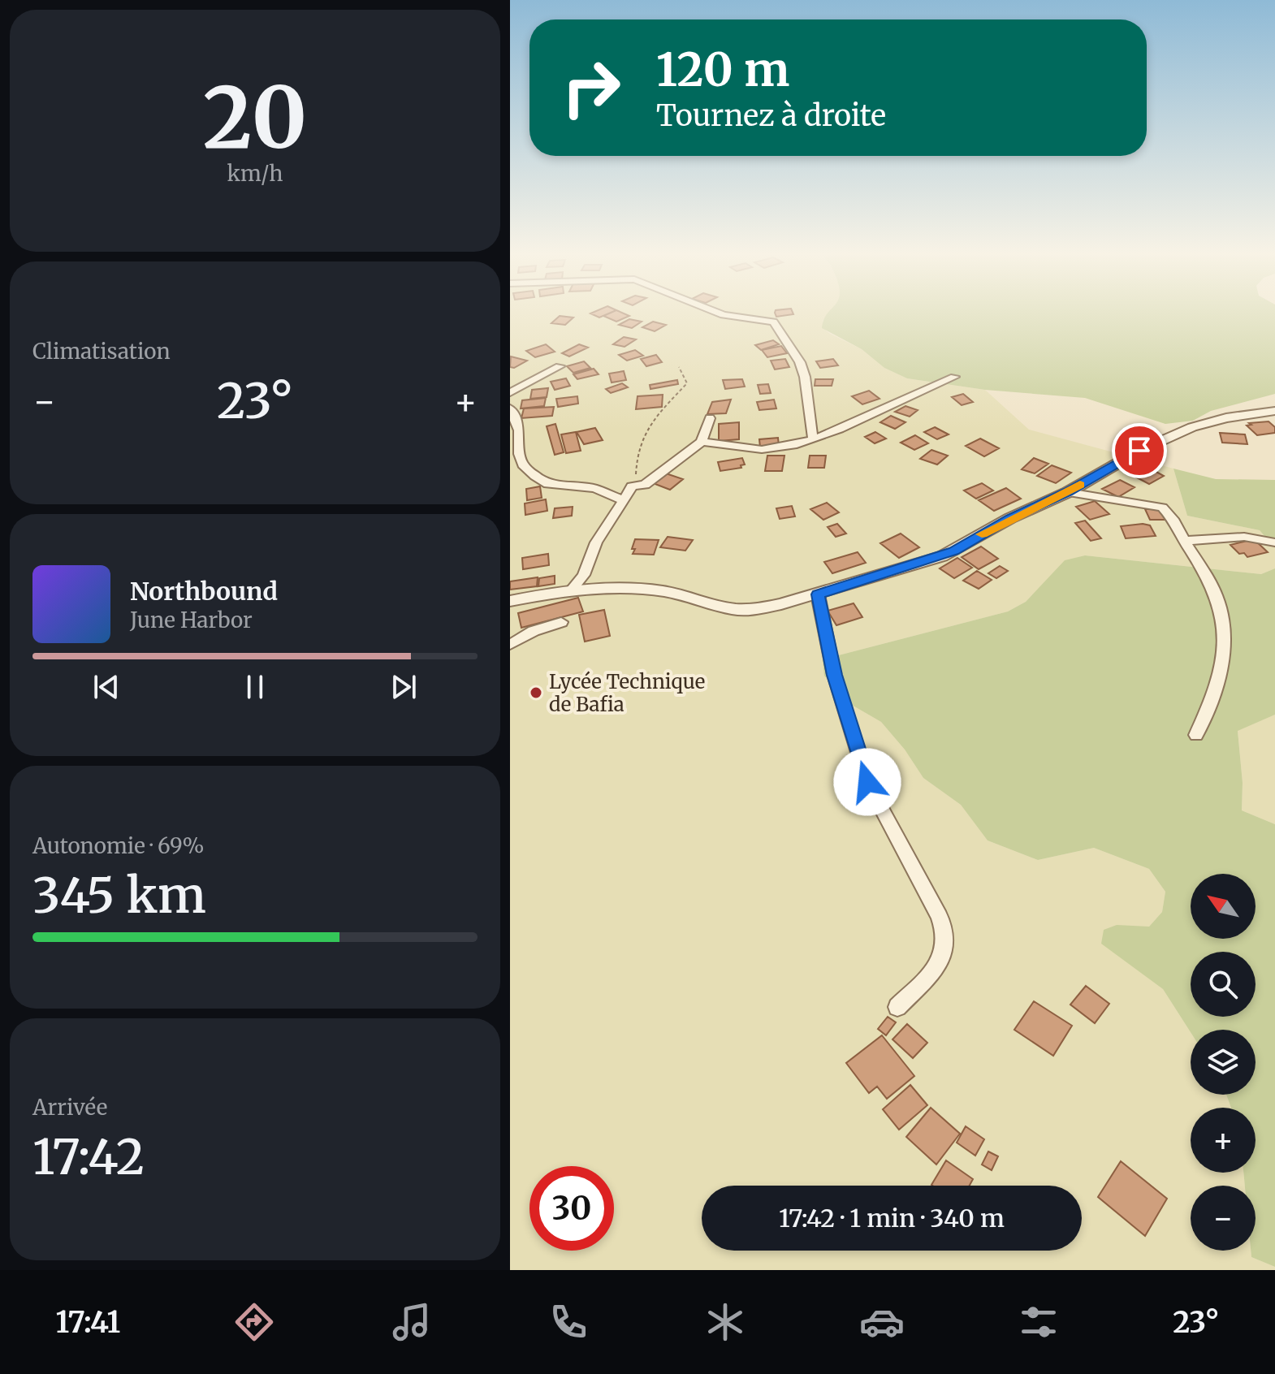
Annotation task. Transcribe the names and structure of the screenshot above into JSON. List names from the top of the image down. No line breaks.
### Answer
{"places":["Lycée Technique de Bafia"],"north":"top left","page":{"tile":[["20","km/h"],"Climatisation",["Autonomie · 69%","345 km"],["Arrivée","17:42"]],"turn":["120 m","Tournez à droite"],"heat":["−","23°","+"],"song":["Northbound","June Harbor"],"map_buttons":["+","−"],"limit":"30","trip":"17:42 · 1 min · 340 m","tabs":["17:41","23°"]}}
